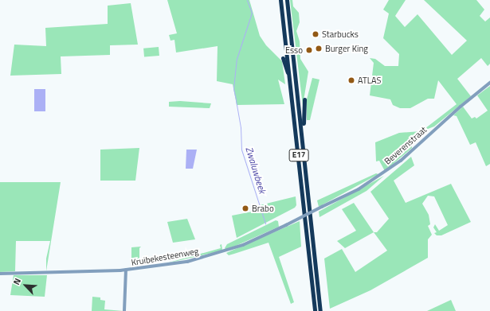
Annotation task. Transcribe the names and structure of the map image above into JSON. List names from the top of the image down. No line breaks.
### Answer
{"streets":{"highway":["E17"],"street":["Beverenstraat","Kruibekesteenweg"]},"crossings":[["Beverenstraat","Kruibekesteenweg"]],"water":["Zwaluwbeek"],"places":["Starbucks","Burger King","Esso","ATLAS","Brabo"],"north":"top left"}
